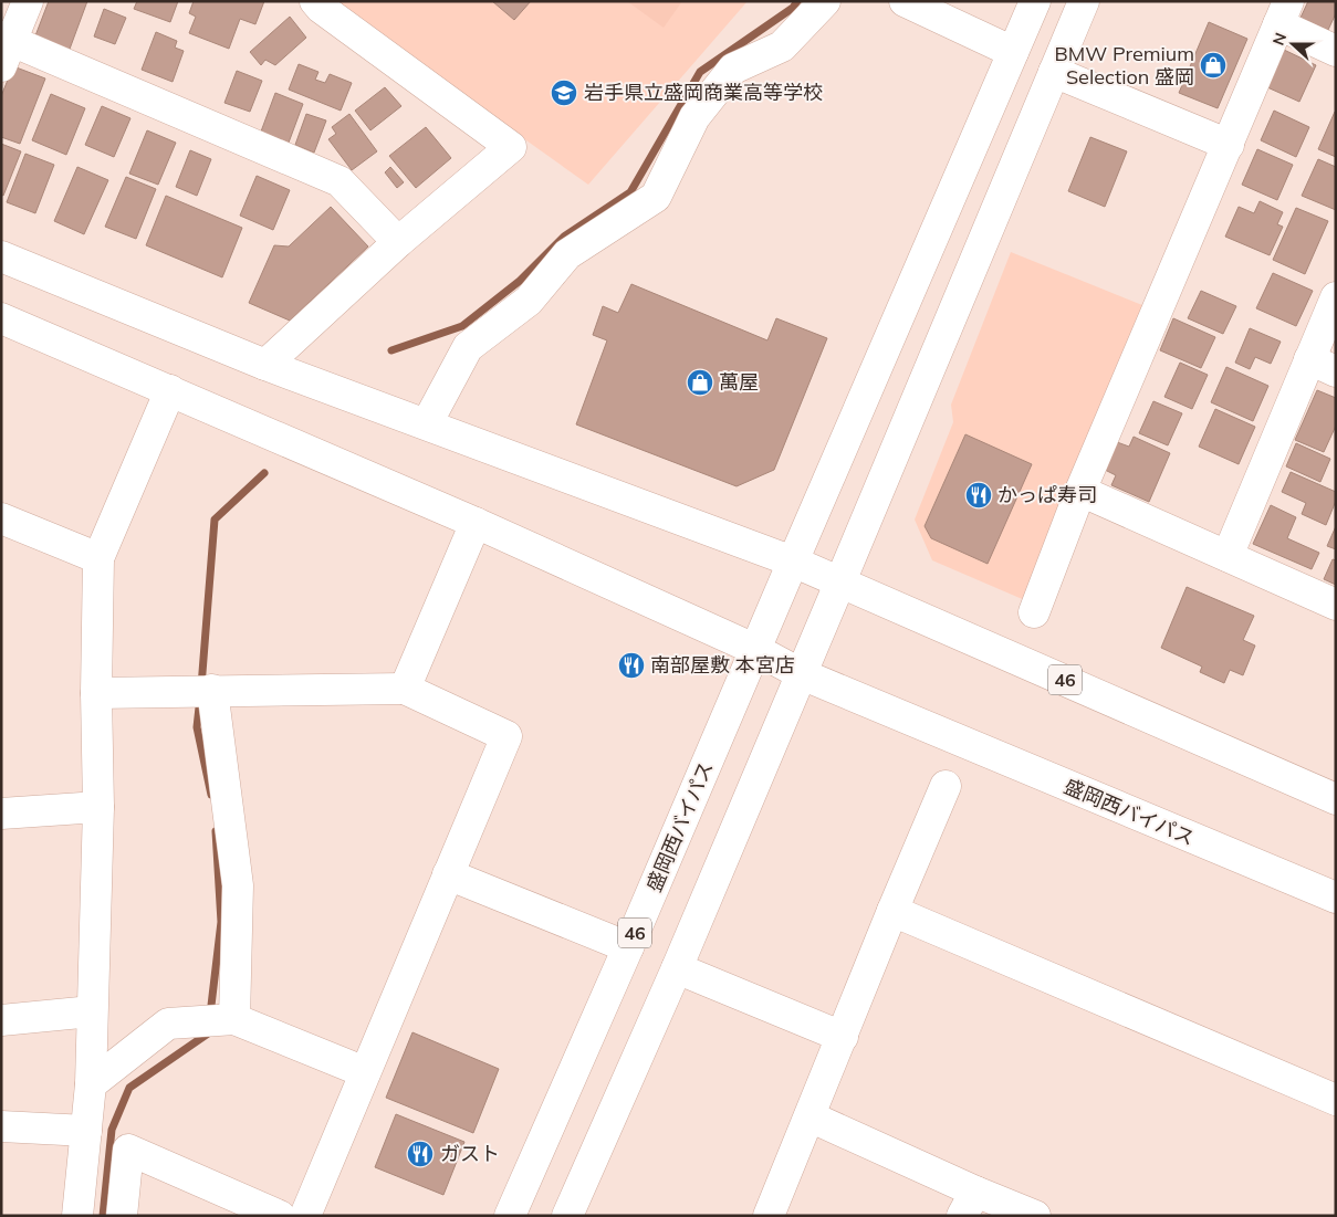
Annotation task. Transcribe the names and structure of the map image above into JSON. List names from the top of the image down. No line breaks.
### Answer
{"streets":{"main road":["46","盛岡西バイパス"]},"crossings":[["46","盛岡西バイパス"]],"places":{"shop":["BMW Premium Selection 盛岡","萬屋"],"school or university":["岩手県立盛岡商業高等学校"],"restaurant":["かっぱ寿司","南部屋敷 本宮店","ガスト"]},"north":"left"}
